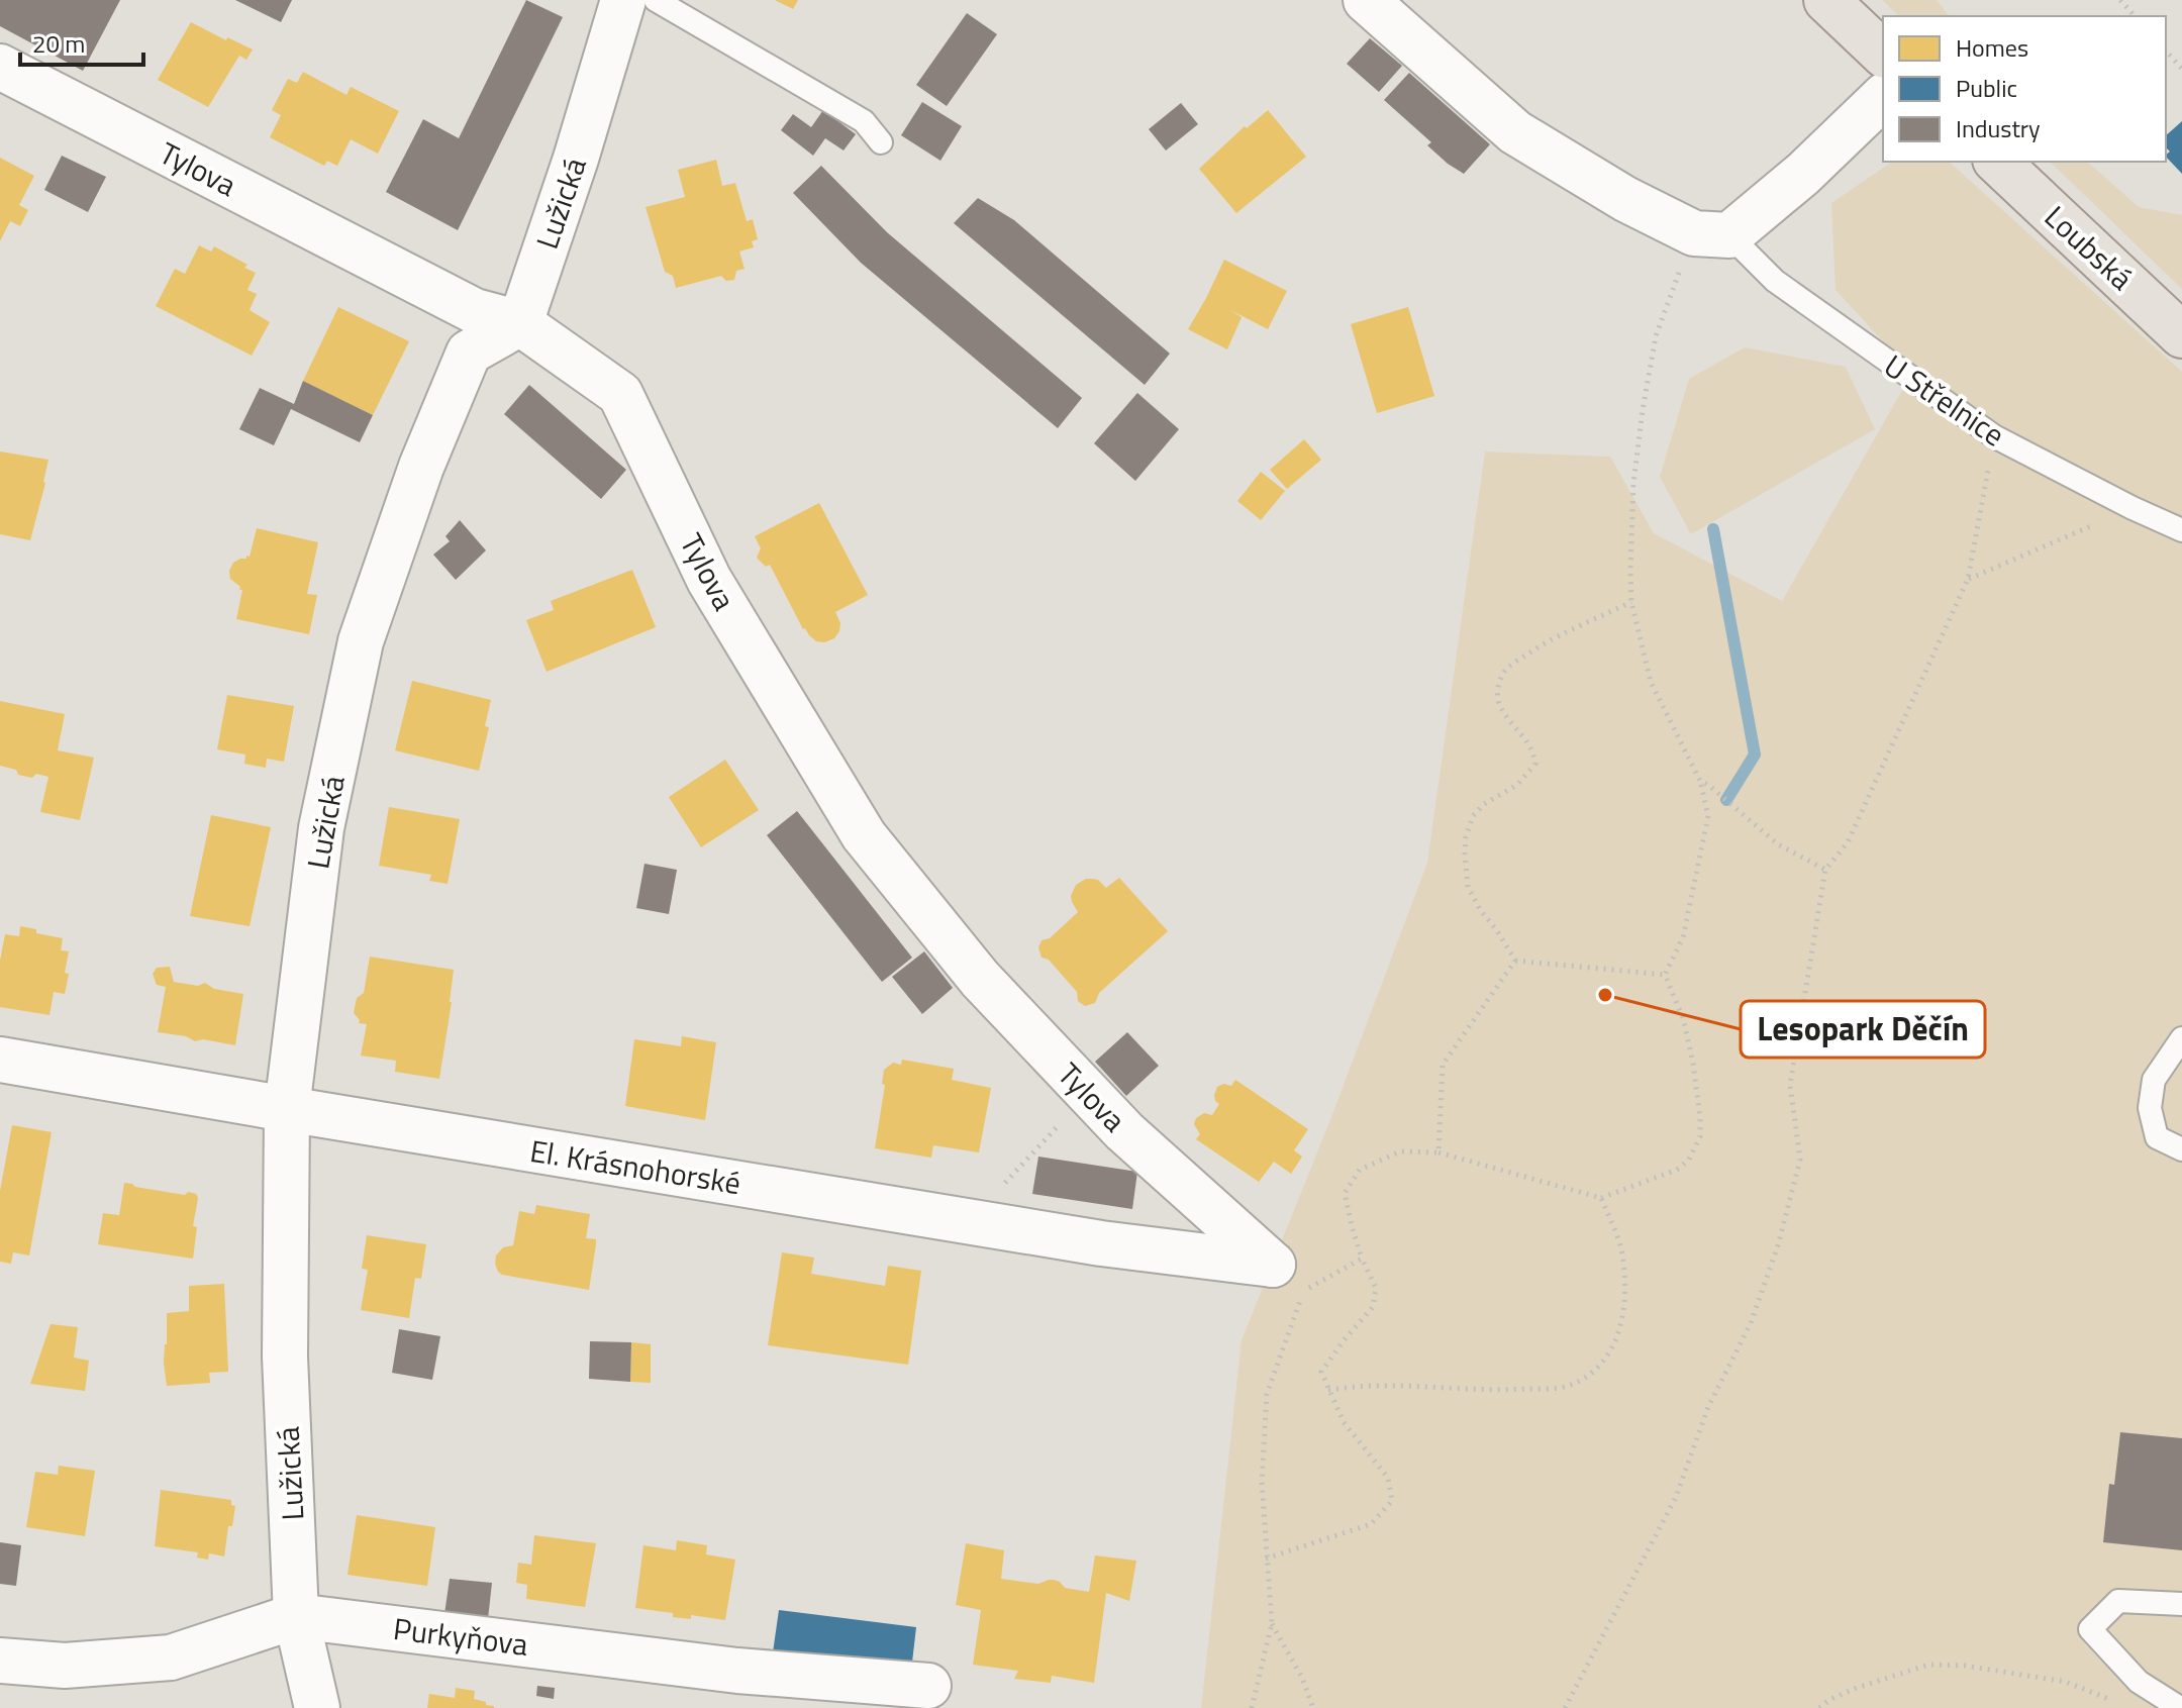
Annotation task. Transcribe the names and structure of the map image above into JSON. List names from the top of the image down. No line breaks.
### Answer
{"streets":{"main road":["Loubská"],"street":["Tylova","Lužická","U Střelnice","El. Krásnohorské","Purkyňova"]},"crossings":[["Tylova","Lužická"],["Tylova","El. Krásnohorské"],["Lužická","El. Krásnohorské"],["Lužická","Purkyňova"]],"places":["Lesopark Děčín"],"legend":["Homes","Public","Industry"],"scale_bar":"20 m"}
